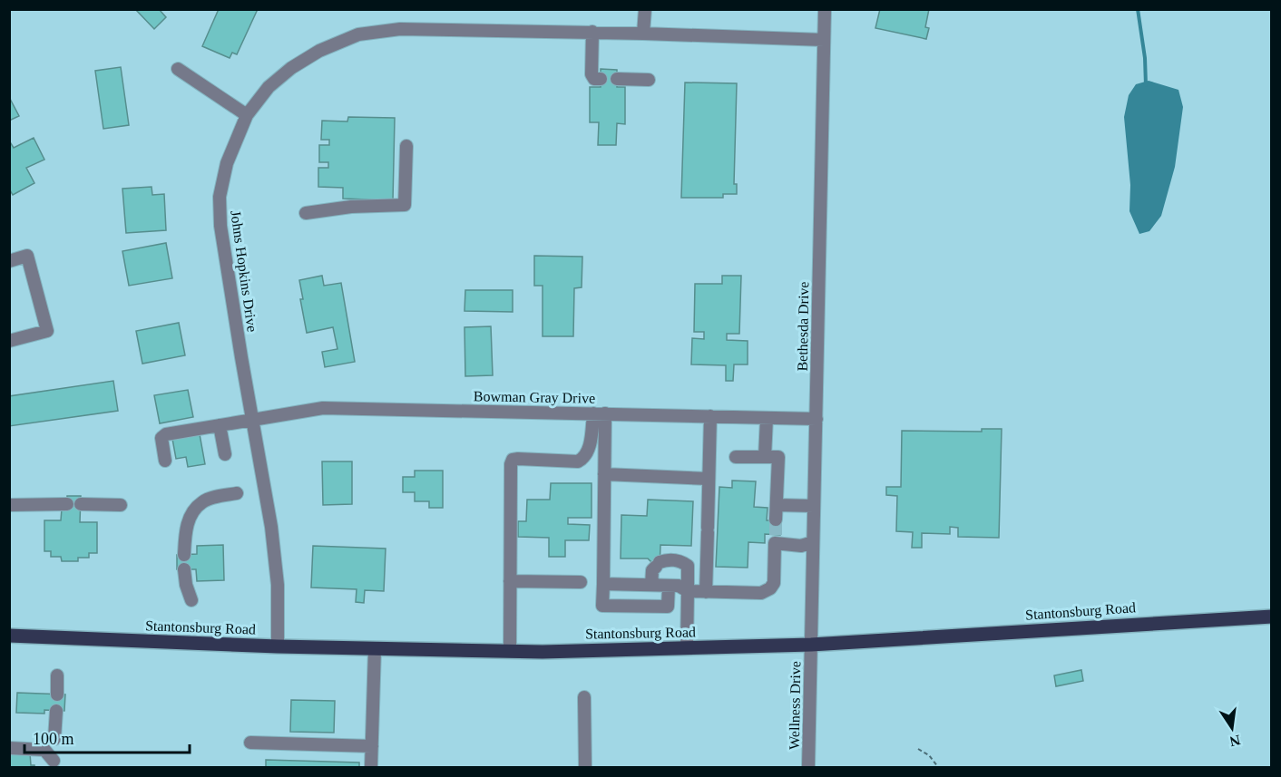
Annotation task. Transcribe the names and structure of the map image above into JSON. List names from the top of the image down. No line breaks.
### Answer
{"streets":{"main road":["Stantonsburg Road"],"street":["Johns Hopkins Drive","Bethesda Drive","Bowman Gray Drive","Wellness Drive"]},"crossings":[["Johns Hopkins Drive","Bethesda Drive"],["Johns Hopkins Drive","Bowman Gray Drive"],["Johns Hopkins Drive","Stantonsburg Road"],["Bethesda Drive","Bowman Gray Drive"],["Bethesda Drive","Stantonsburg Road"],["Bethesda Drive","Wellness Drive"],["Stantonsburg Road","Wellness Drive"]],"scale_bar":"100 m","north":"bottom"}
